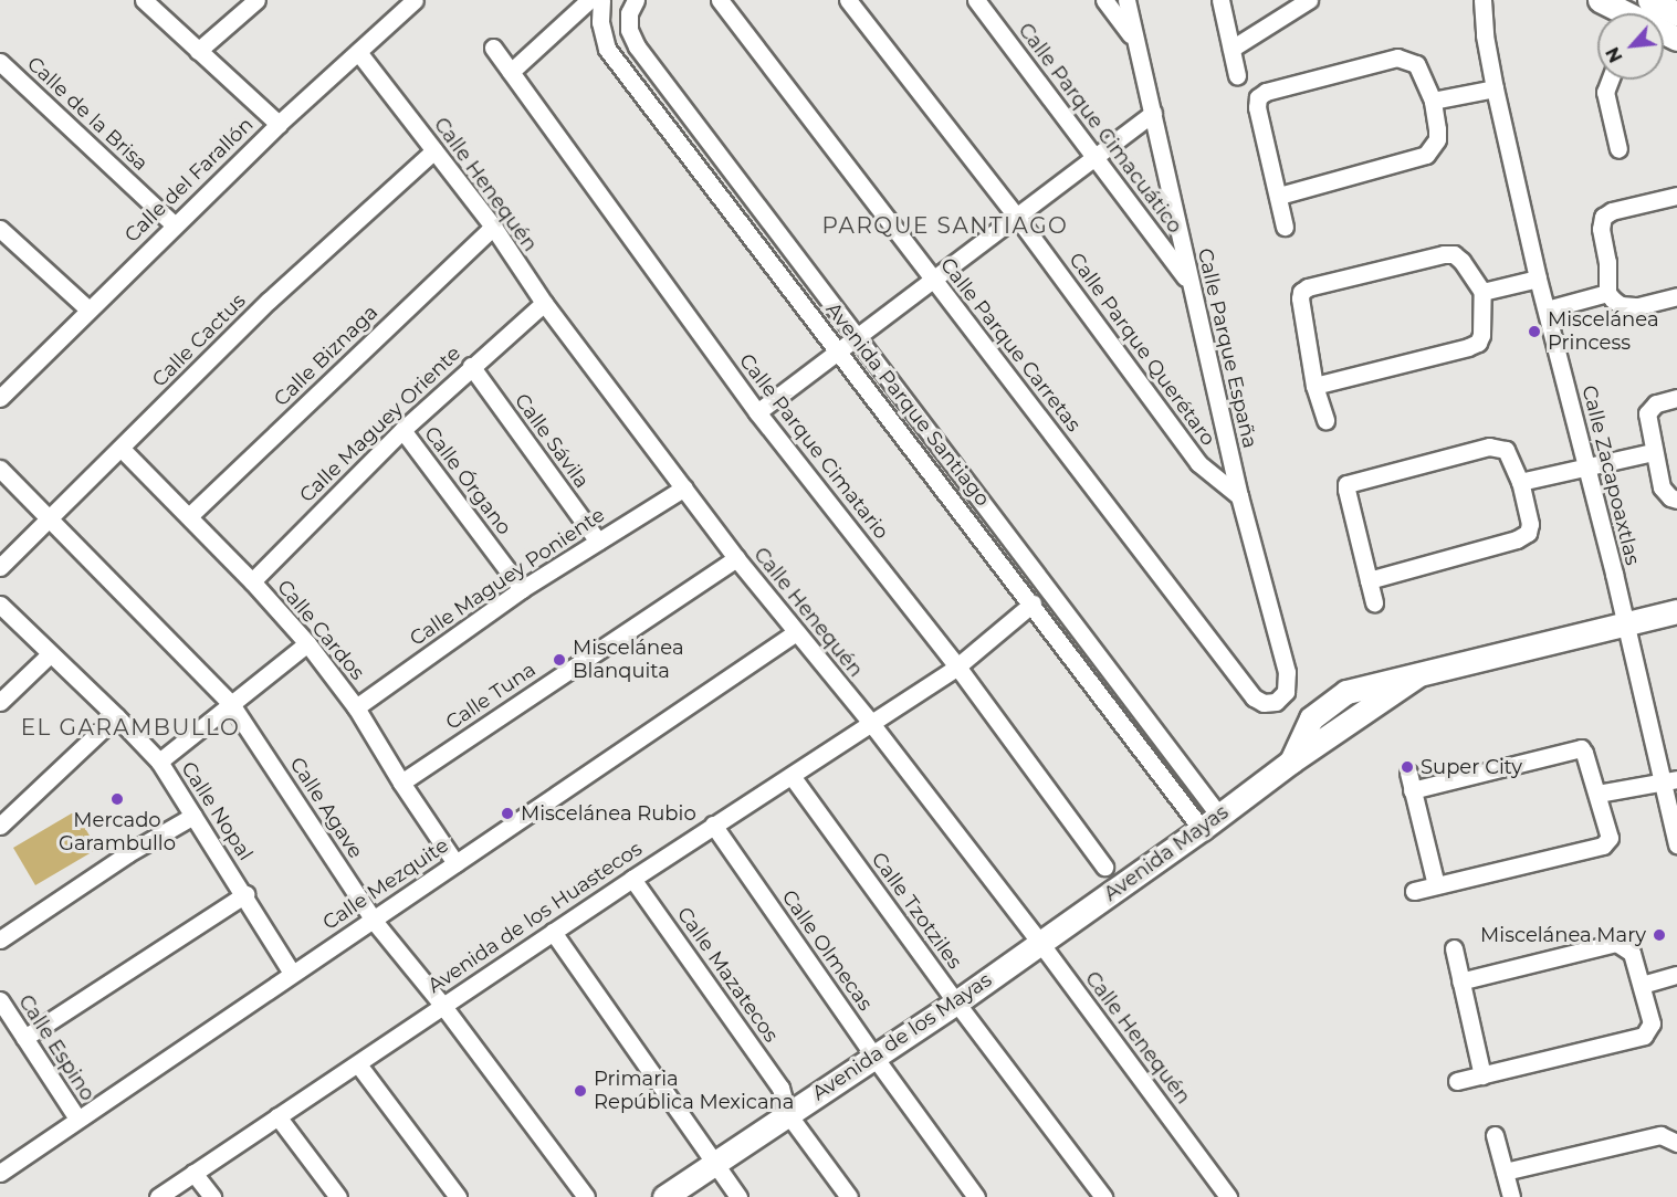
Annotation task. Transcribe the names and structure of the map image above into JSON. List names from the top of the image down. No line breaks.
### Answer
{"streets":{"street":["Calle de la Brisa","Calle Parque Cimacuático","Calle del Farallón","Calle Henequén","Calle Cactus","Calle Parque Carretas","Calle Parque España","Calle Parque Querétaro","Calle Biznaga","Avenida Parque Santiago","Calle Maguey Oriente","Calle Sávila","Calle Parque Cimatario","Calle Zacapoaxtlas","Calle Órgano","Calle Maguey Poniente","Calle Cardos","Calle Tuna","Calle Agave","Calle Nopal","Avenida Mayas","Calle Mezquite","Calle Tzotziles","Avenida de los Huastecos","Calle Olmecas","Calle Mazatecos","Avenida de los Mayas","Calle Espino"]},"crossings":[["Calle de la Brisa","Calle del Farallón"],["Calle Parque Cimacuático","Calle Parque España"],["Calle del Farallón","Calle Henequén"],["Calle Henequén","Calle Cactus"],["Calle Henequén","Calle Biznaga"],["Calle Henequén","Calle Maguey Oriente"],["Calle Henequén","Calle Maguey Poniente"],["Calle Henequén","Calle Tuna"],["Calle Henequén","Avenida Mayas"],["Calle Henequén","Calle Mezquite"],["Calle Henequén","Avenida de los Huastecos"],["Calle Henequén","Avenida de los Mayas"],["Calle Cactus","Calle Cardos"],["Calle Cactus","Calle Agave"],["Calle Parque Carretas","Calle Parque España"],["Calle Parque España","Calle Parque Querétaro"],["Calle Biznaga","Calle Cardos"],["Avenida Parque Santiago","Avenida Mayas"],["Avenida Parque Santiago","Avenida de los Huastecos"],["Calle Maguey Oriente","Calle Sávila"],["Calle Maguey Oriente","Calle Órgano"],["Calle Maguey Oriente","Calle Cardos"],["Calle Sávila","Calle Maguey Poniente"],["Calle Parque Cimatario","Avenida de los Huastecos"],["Calle Zacapoaxtlas","Avenida Mayas"],["Calle Órgano","Calle Maguey Poniente"],["Calle Maguey Poniente","Calle Cardos"],["Calle Cardos","Calle Tuna"],["Calle Cardos","Calle Mezquite"],["Calle Agave","Calle Mezquite"],["Calle Agave","Avenida de los Huastecos"],["Calle Nopal","Calle Mezquite"],["Avenida Mayas","Avenida de los Mayas"],["Calle Mezquite","Calle Espino"],["Calle Tzotziles","Avenida de los Huastecos"],["Calle Tzotziles","Avenida de los Mayas"],["Avenida de los Huastecos","Calle Olmecas"],["Avenida de los Huastecos","Calle Mazatecos"],["Calle Olmecas","Avenida de los Mayas"],["Calle Mazatecos","Avenida de los Mayas"]],"districts":["PARQUE SANTIAGO","EL GARAMBULLO"],"places":["Miscelánea Princess","Miscelánea Blanquita","Super City","Mercado Garambullo","Miscelánea Rubio","Miscelánea Mary","Primaria República Mexicana"],"north":"bottom left"}
